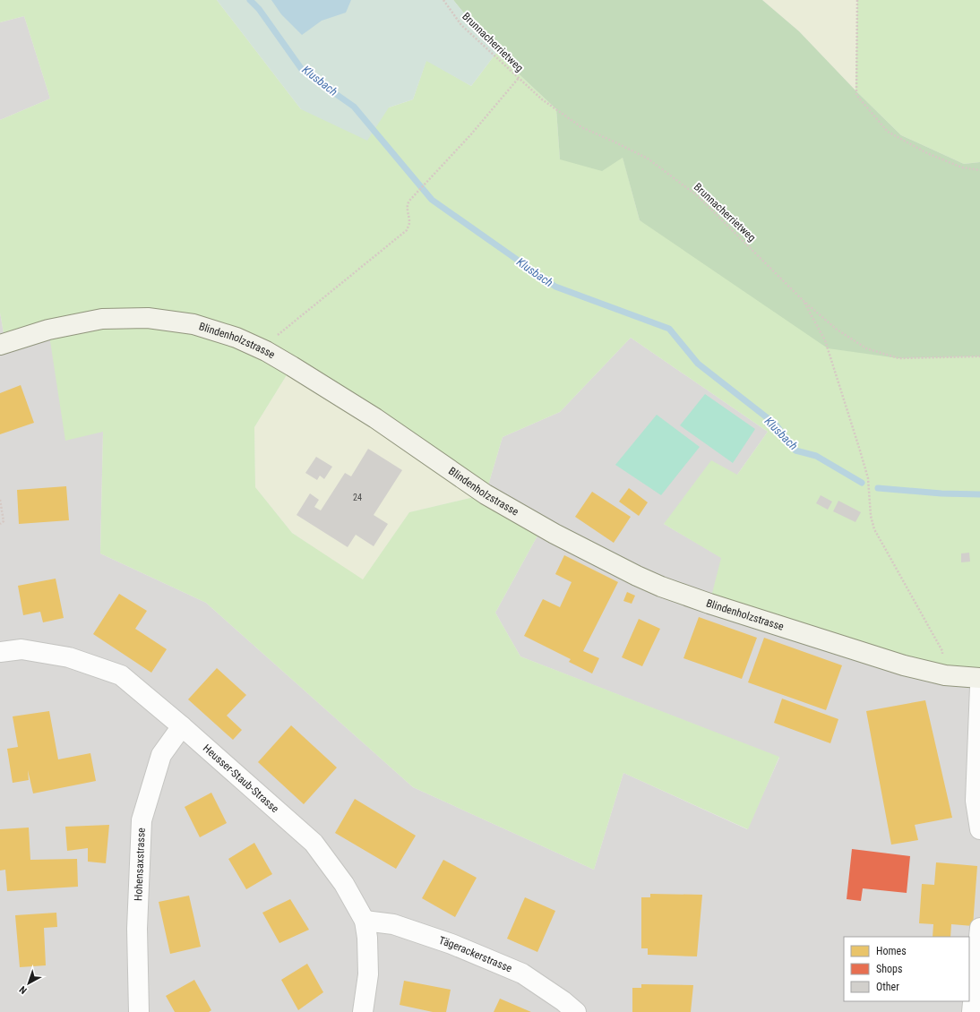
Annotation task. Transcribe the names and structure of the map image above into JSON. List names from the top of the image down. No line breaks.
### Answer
{"streets":{"street":["Blindenholzstrasse","Heusser-Staub-Strasse","Hohensaxstrasse","Tägerackerstrasse"],"path":["Brunnacherrietweg"]},"crossings":[["Heusser-Staub-Strasse","Hohensaxstrasse"],["Heusser-Staub-Strasse","Tägerackerstrasse"]],"water":["Klusbach"],"house_numbers":["24"],"legend":["Homes","Shops","Other"],"north":"bottom left"}
